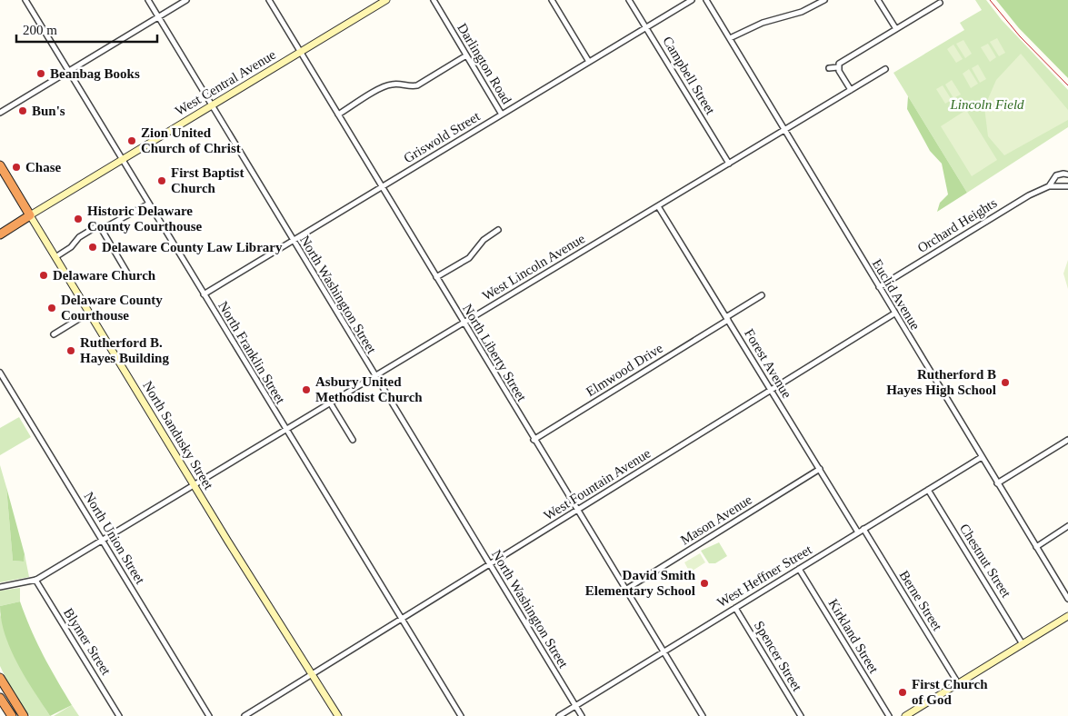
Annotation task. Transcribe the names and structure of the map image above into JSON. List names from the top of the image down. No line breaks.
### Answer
{"streets":{"highway":["North Sandusky Street"],"street":["Darlington Road","Campbell Street","West Central Avenue","Griswold Street","Orchard Heights","West Lincoln Avenue","North Washington Street","Euclid Avenue","North Franklin Street","North Liberty Street","Forest Avenue","Elmwood Drive","West Fountain Avenue","Mason Avenue","North Union Street","Chestnut Street","West Heffner Street","Berne Street","Kirkland Street","Blymer Street","Spencer Street"]},"crossings":[["Darlington Road","Griswold Street"],["Campbell Street","Griswold Street"],["Campbell Street","West Lincoln Avenue"],["West Central Avenue","North Washington Street"],["West Central Avenue","North Franklin Street"],["West Central Avenue","North Liberty Street"],["West Central Avenue","North Sandusky Street"],["Griswold Street","North Washington Street"],["Griswold Street","North Franklin Street"],["Griswold Street","North Liberty Street"],["Orchard Heights","Euclid Avenue"],["West Lincoln Avenue","North Washington Street"],["West Lincoln Avenue","Euclid Avenue"],["West Lincoln Avenue","North Franklin Street"],["West Lincoln Avenue","North Liberty Street"],["West Lincoln Avenue","Forest Avenue"],["West Lincoln Avenue","North Sandusky Street"],["West Lincoln Avenue","North Union Street"],["West Lincoln Avenue","Blymer Street"],["North Washington Street","West Fountain Avenue"],["North Washington Street","West Heffner Street"],["Euclid Avenue","West Fountain Avenue"],["Euclid Avenue","West Heffner Street"],["North Franklin Street","West Fountain Avenue"],["North Liberty Street","Elmwood Drive"],["North Liberty Street","West Fountain Avenue"],["North Liberty Street","Mason Avenue"],["North Liberty Street","West Heffner Street"],["Forest Avenue","Elmwood Drive"],["Forest Avenue","West Fountain Avenue"],["Forest Avenue","Mason Avenue"],["Forest Avenue","West Heffner Street"],["North Sandusky Street","West Fountain Avenue"],["Chestnut Street","West Heffner Street"],["West Heffner Street","Berne Street"],["West Heffner Street","Kirkland Street"],["West Heffner Street","Spencer Street"]],"parks":["Lincoln Field"],"places":["Beanbag Books","Bun's","Zion United Church of Christ","Chase","First Baptist Church","Historic Delaware County Courthouse","Delaware County Law Library","Delaware Church","Delaware County Courthouse","Rutherford B. Hayes Building","Rutherford B Hayes High School","Asbury United Methodist Church","David Smith Elementary School","First Church of God"],"scale_bar":"200 m"}
